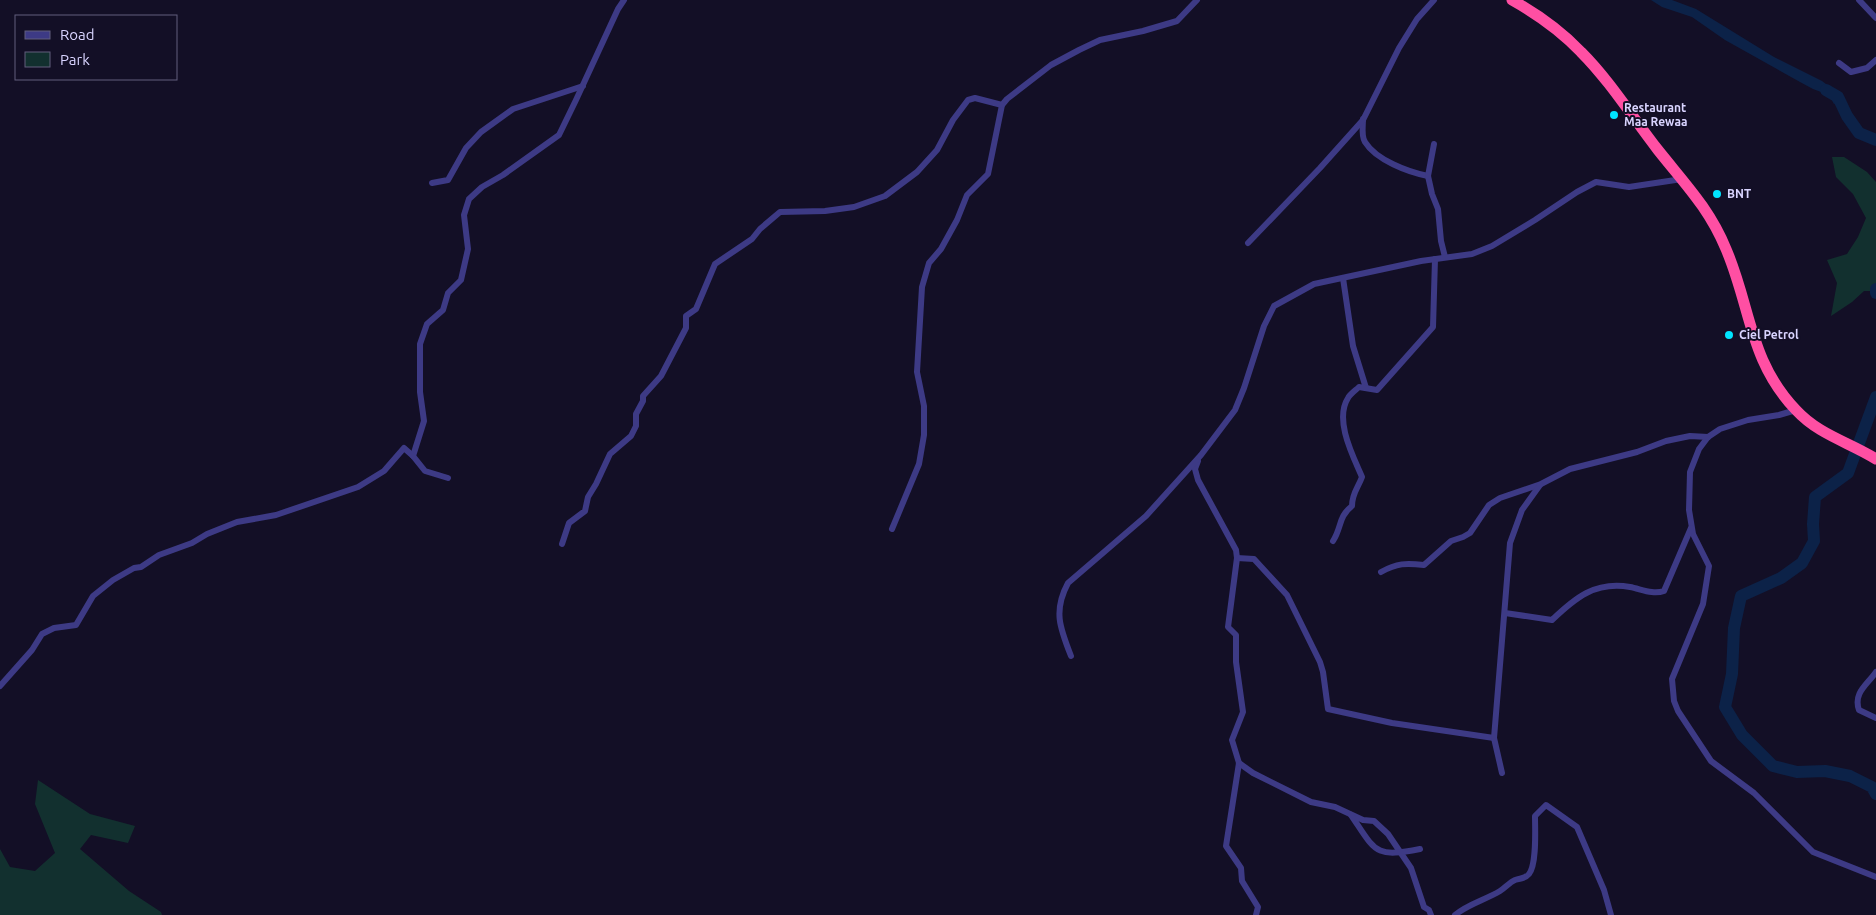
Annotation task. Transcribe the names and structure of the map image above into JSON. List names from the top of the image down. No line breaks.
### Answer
{"places":["Restaurant Maa Rewaa","BNT","Ciel Petrol"],"legend":["Road","Park"]}
